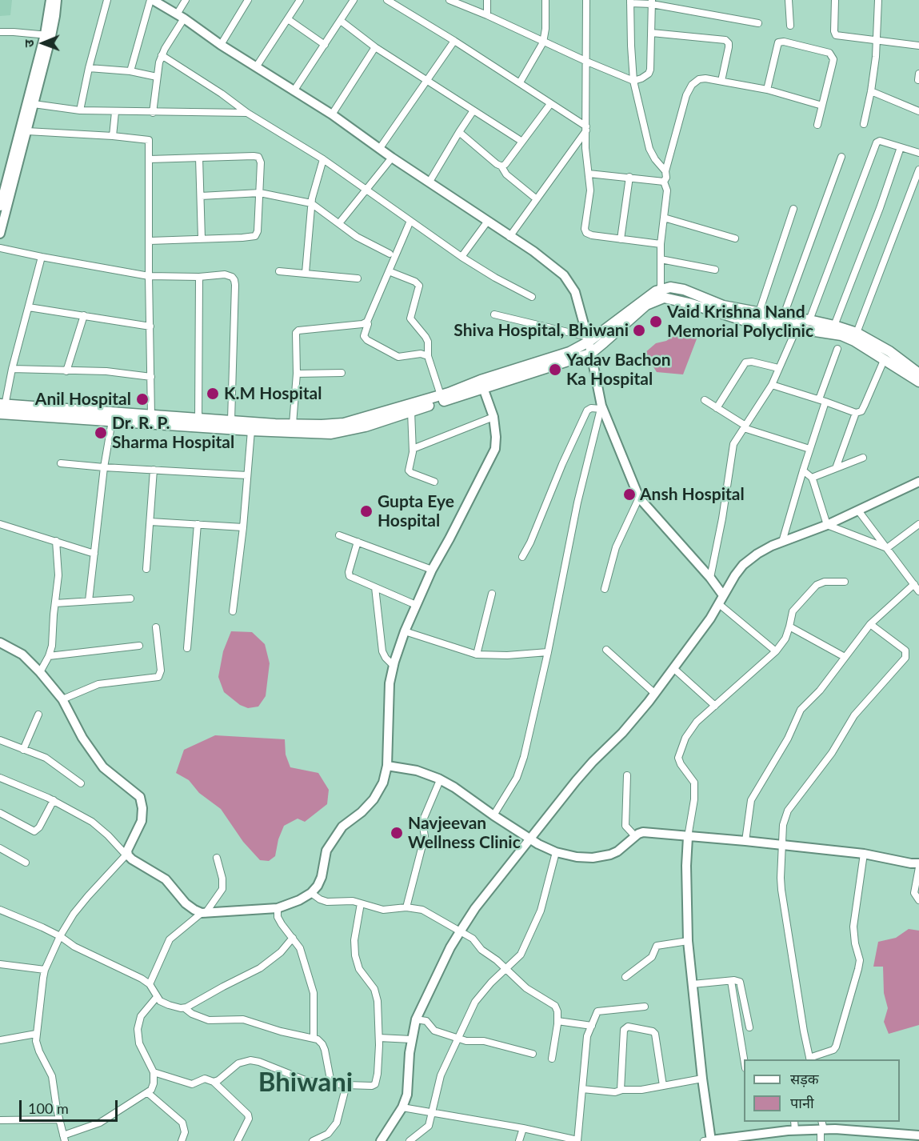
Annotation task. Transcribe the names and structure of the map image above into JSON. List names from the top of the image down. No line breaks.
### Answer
{"districts":["Bhiwani"],"places":["Vaid Krishna Nand Memorial Polyclinic","Shiva Hospital, Bhiwani","Yadav Bachon Ka Hospital","K.M Hospital","Anil Hospital","Dr. R. P. Sharma Hospital","Ansh Hospital","Gupta Eye Hospital","Navjeevan Wellness Clinic"],"legend":["सड़क","पानी"],"scale_bar":"100 m","north":"left"}
